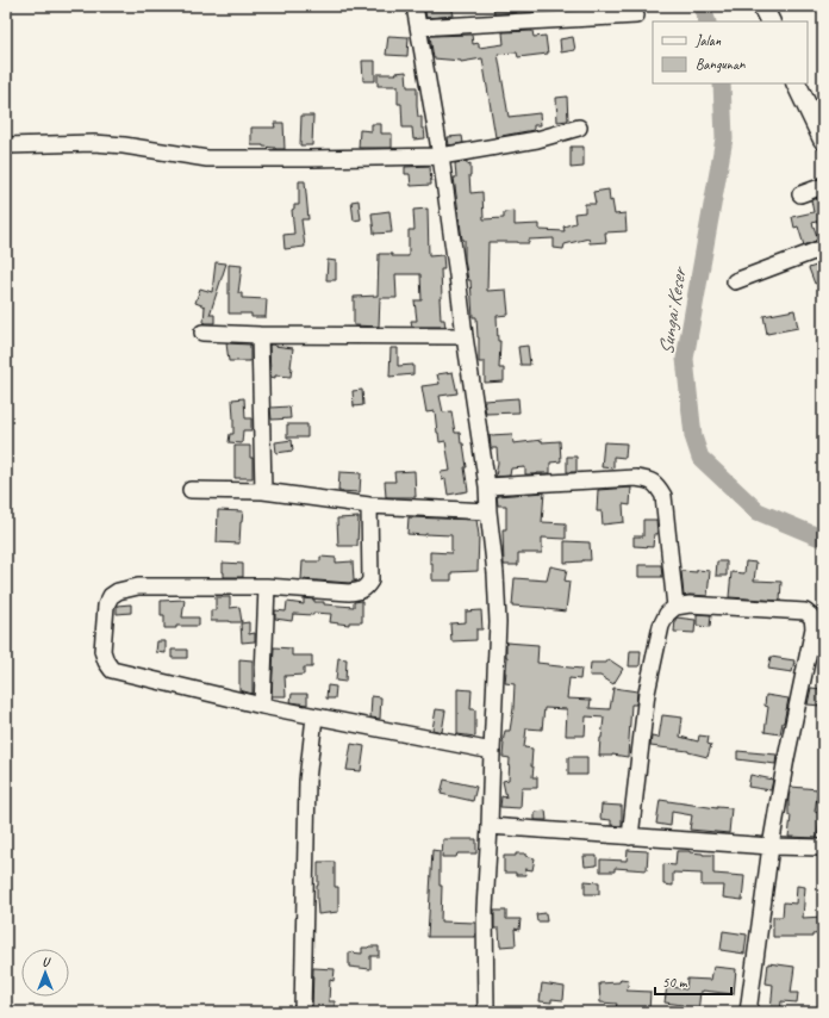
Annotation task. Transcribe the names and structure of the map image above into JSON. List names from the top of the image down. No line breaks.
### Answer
{"water":["Sungai Keser"],"legend":["Jalan","Bangunan"],"scale_bar":"50 m","north":"top"}
